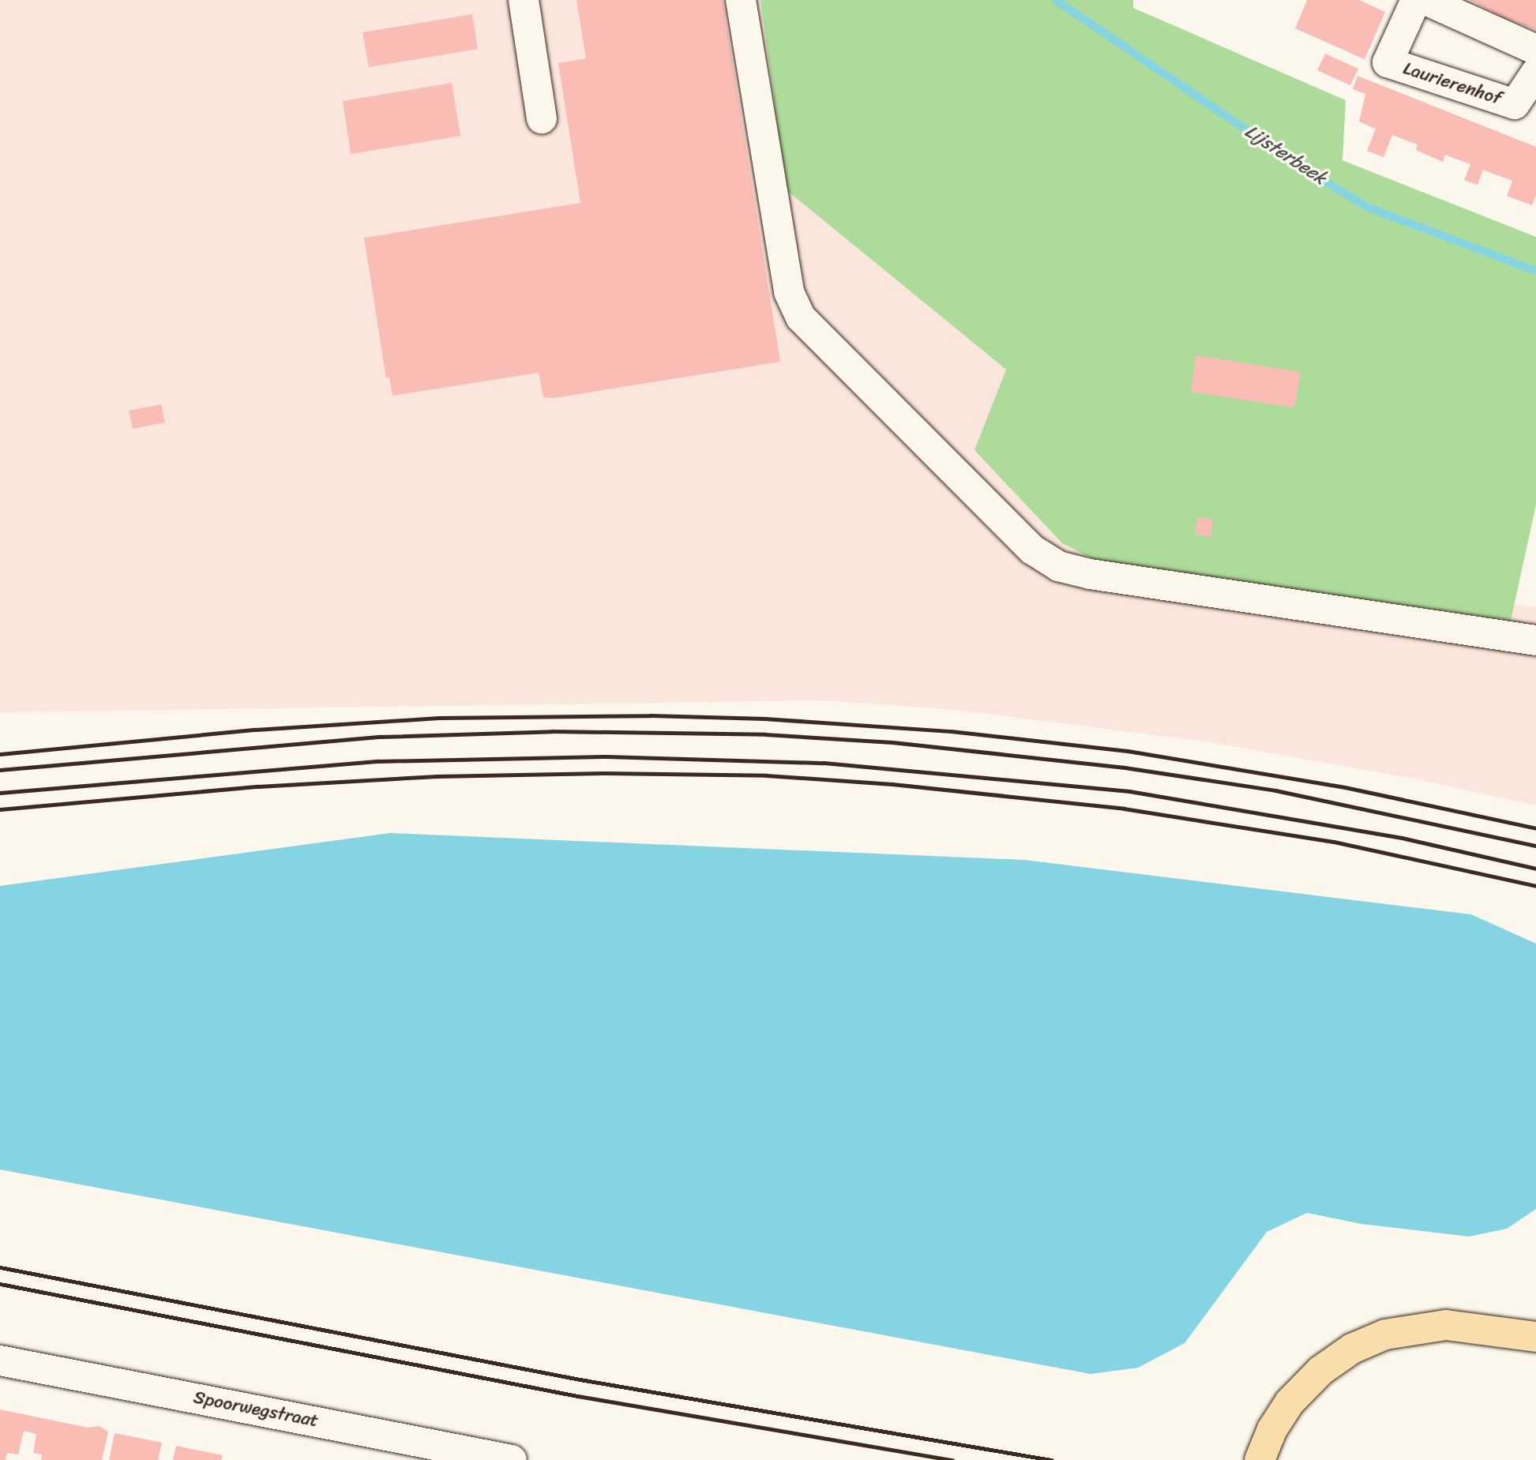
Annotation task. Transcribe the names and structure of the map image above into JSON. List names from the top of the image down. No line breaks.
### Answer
{"streets":{"street":["Laurierenhof","Spoorwegstraat"]},"water":["Lijsterbeek"]}
